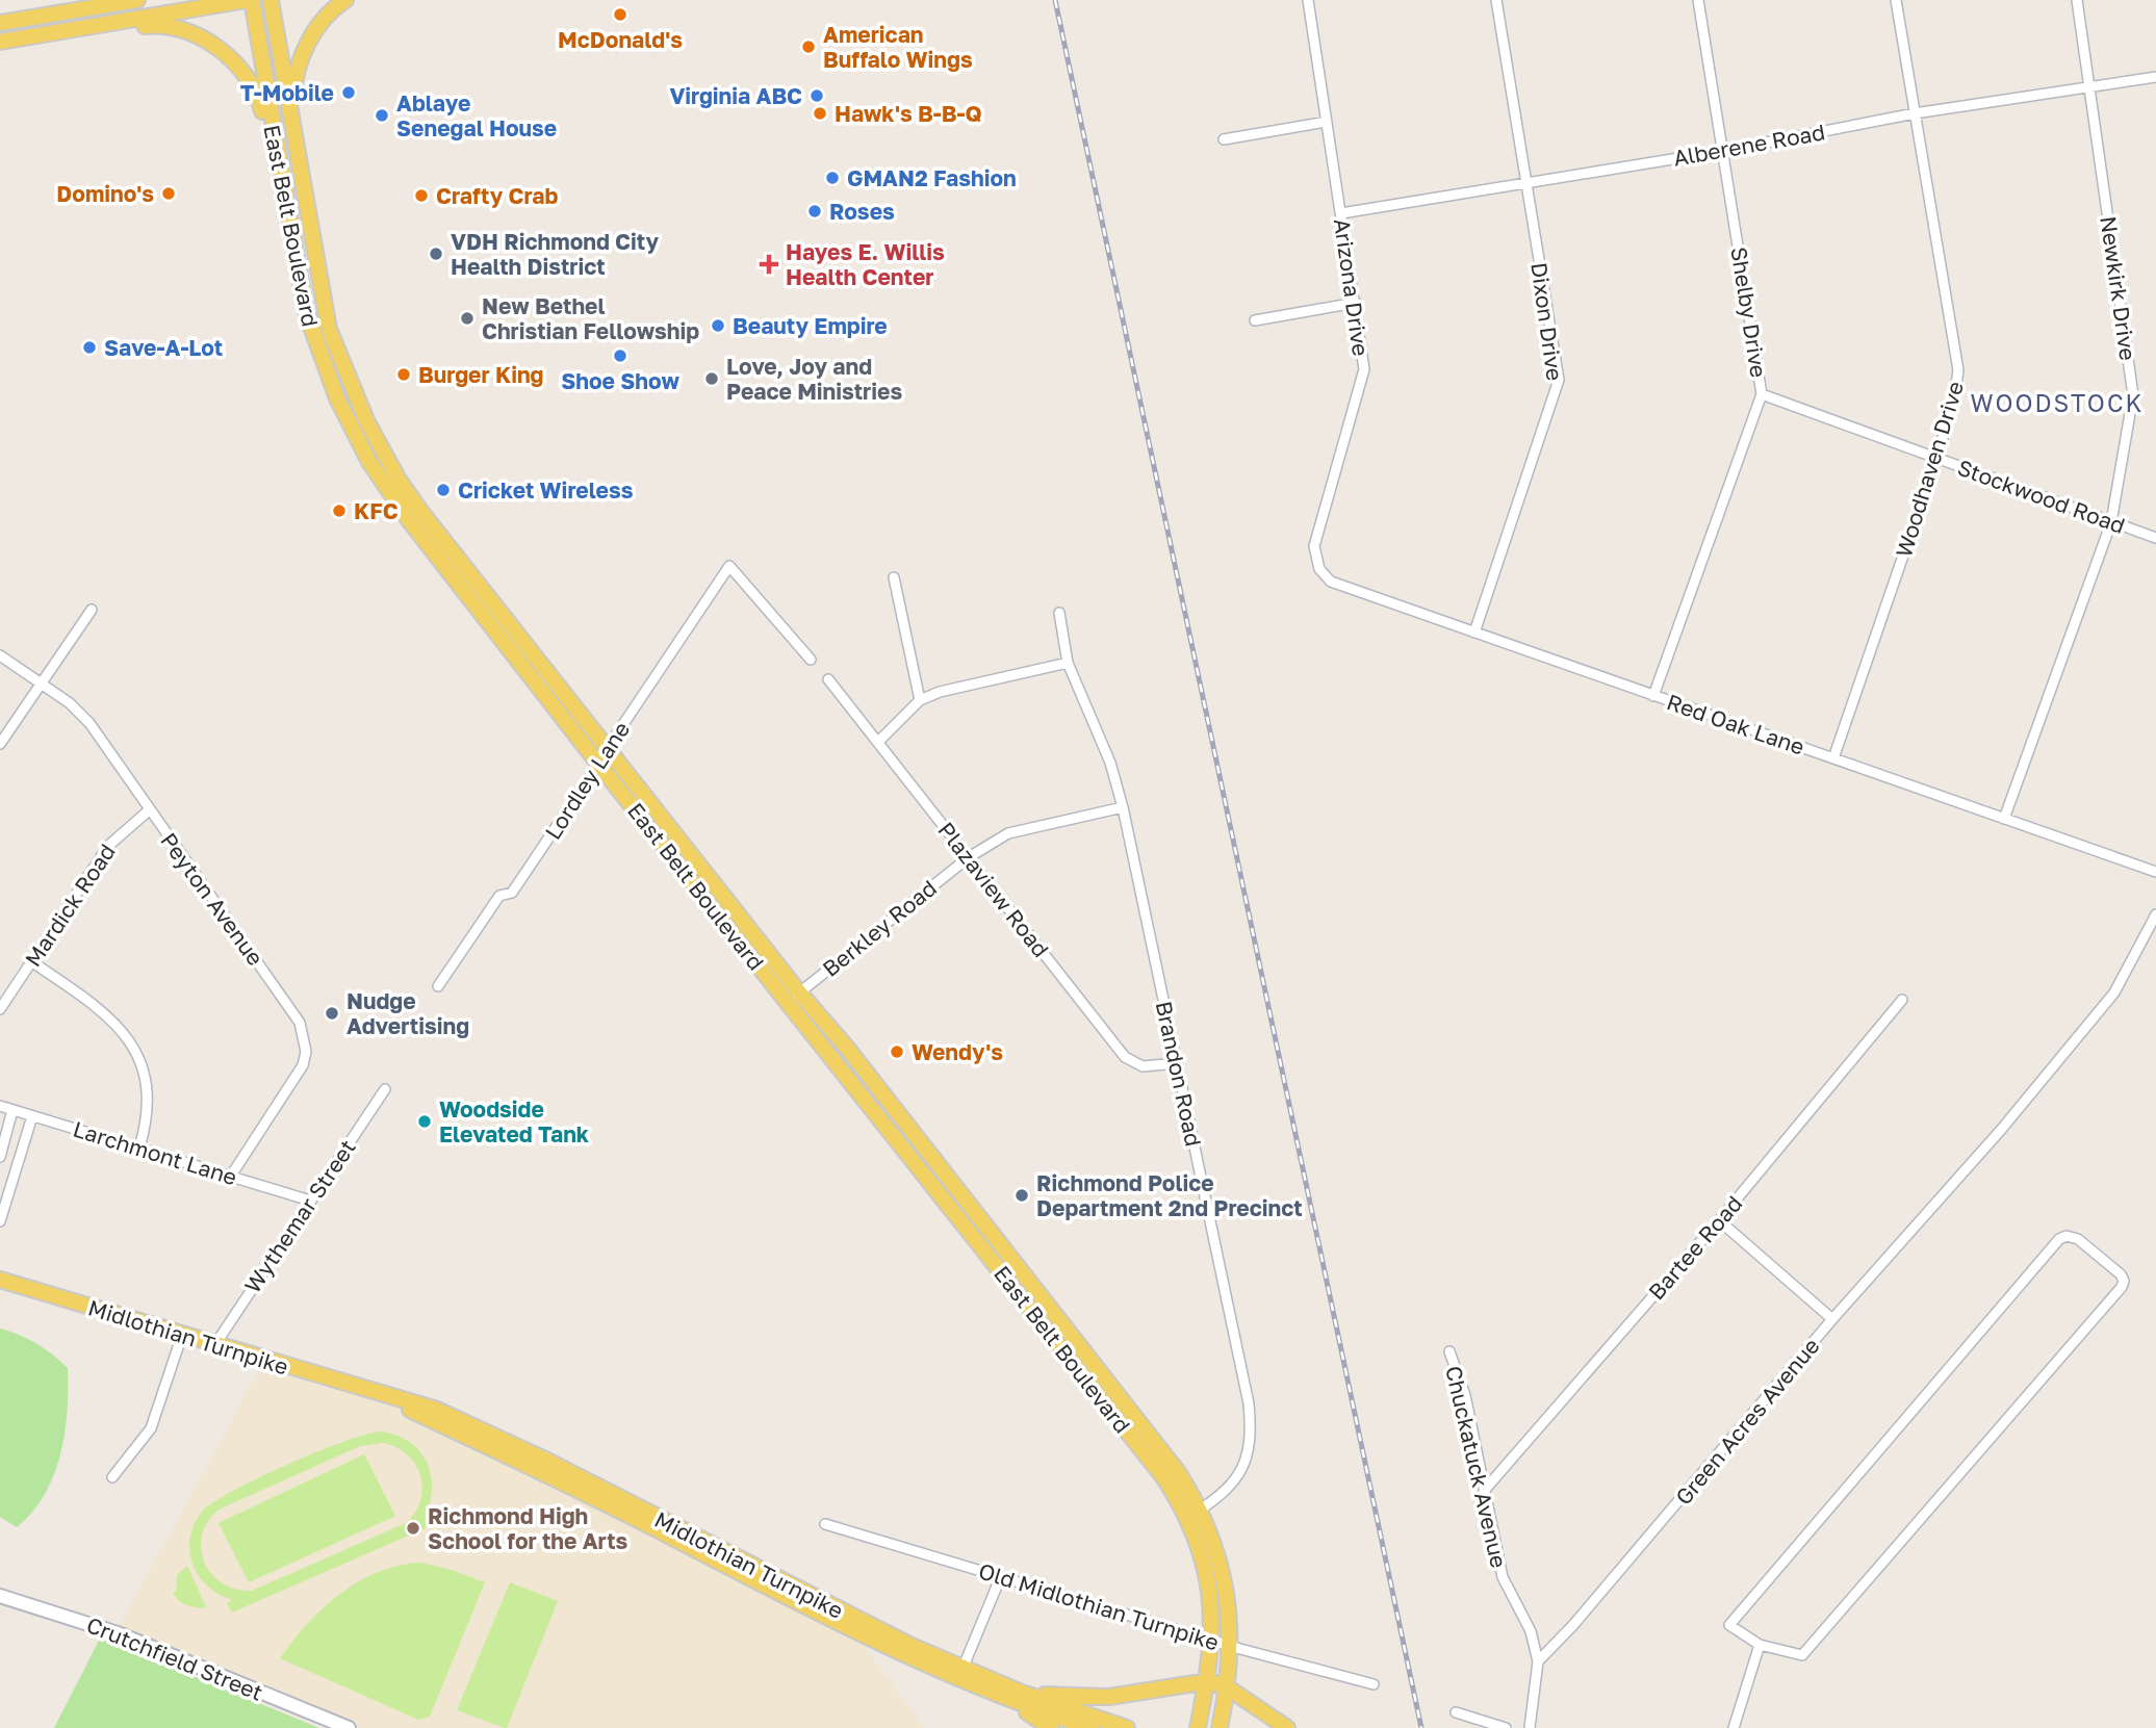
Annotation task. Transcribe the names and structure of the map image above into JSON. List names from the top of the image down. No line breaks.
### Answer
{"streets":{"main road":["East Belt Boulevard","Midlothian Turnpike"],"street":["Alberene Road","Arizona Drive","Newkirk Drive","Shelby Drive","Dixon Drive","Woodhaven Drive","Stockwood Road","Red Oak Lane","Lordley Lane","Plazaview Road","Peyton Avenue","Mardick Road","Berkley Road","Brandon Road","Larchmont Lane","Wythemar Street","Bartee Road","Green Acres Avenue","Chuckatuck Avenue","Old Midlothian Turnpike","Crutchfield Street"]},"crossings":[["Alberene Road","Arizona Drive"],["Alberene Road","Newkirk Drive"],["Alberene Road","Shelby Drive"],["Alberene Road","Dixon Drive"],["Alberene Road","Woodhaven Drive"],["East Belt Boulevard","Lordley Lane"],["East Belt Boulevard","Berkley Road"],["East Belt Boulevard","Brandon Road"],["East Belt Boulevard","Old Midlothian Turnpike"],["Arizona Drive","Red Oak Lane"],["Newkirk Drive","Stockwood Road"],["Newkirk Drive","Red Oak Lane"],["Shelby Drive","Stockwood Road"],["Shelby Drive","Red Oak Lane"],["Dixon Drive","Red Oak Lane"],["Woodhaven Drive","Stockwood Road"],["Woodhaven Drive","Red Oak Lane"],["Plazaview Road","Berkley Road"],["Plazaview Road","Brandon Road"],["Peyton Avenue","Mardick Road"],["Peyton Avenue","Larchmont Lane"],["Berkley Road","Brandon Road"],["Larchmont Lane","Wythemar Street"],["Wythemar Street","Midlothian Turnpike"],["Bartee Road","Chuckatuck Avenue"],["Green Acres Avenue","Chuckatuck Avenue"]],"districts":["WOODSTOCK"],"places":{"other":["McDonald's","American Buffalo Wings","T-Mobile","Virginia ABC","Hawk's B-B-Q","Ablaye Senegal House","GMAN2 Fashion","Domino's","Crafty Crab","Roses","VDH Richmond City Health District","New Bethel Christian Fellowship","Beauty Empire","Save-A-Lot","Shoe Show","Burger King","Love, Joy and Peace Ministries","Cricket Wireless","KFC","Nudge Advertising","Wendy's","Woodside Elevated Tank","Richmond Police Department 2nd Precinct","Richmond High School for the Arts"],"health":["Hayes E. Willis Health Center"]}}
